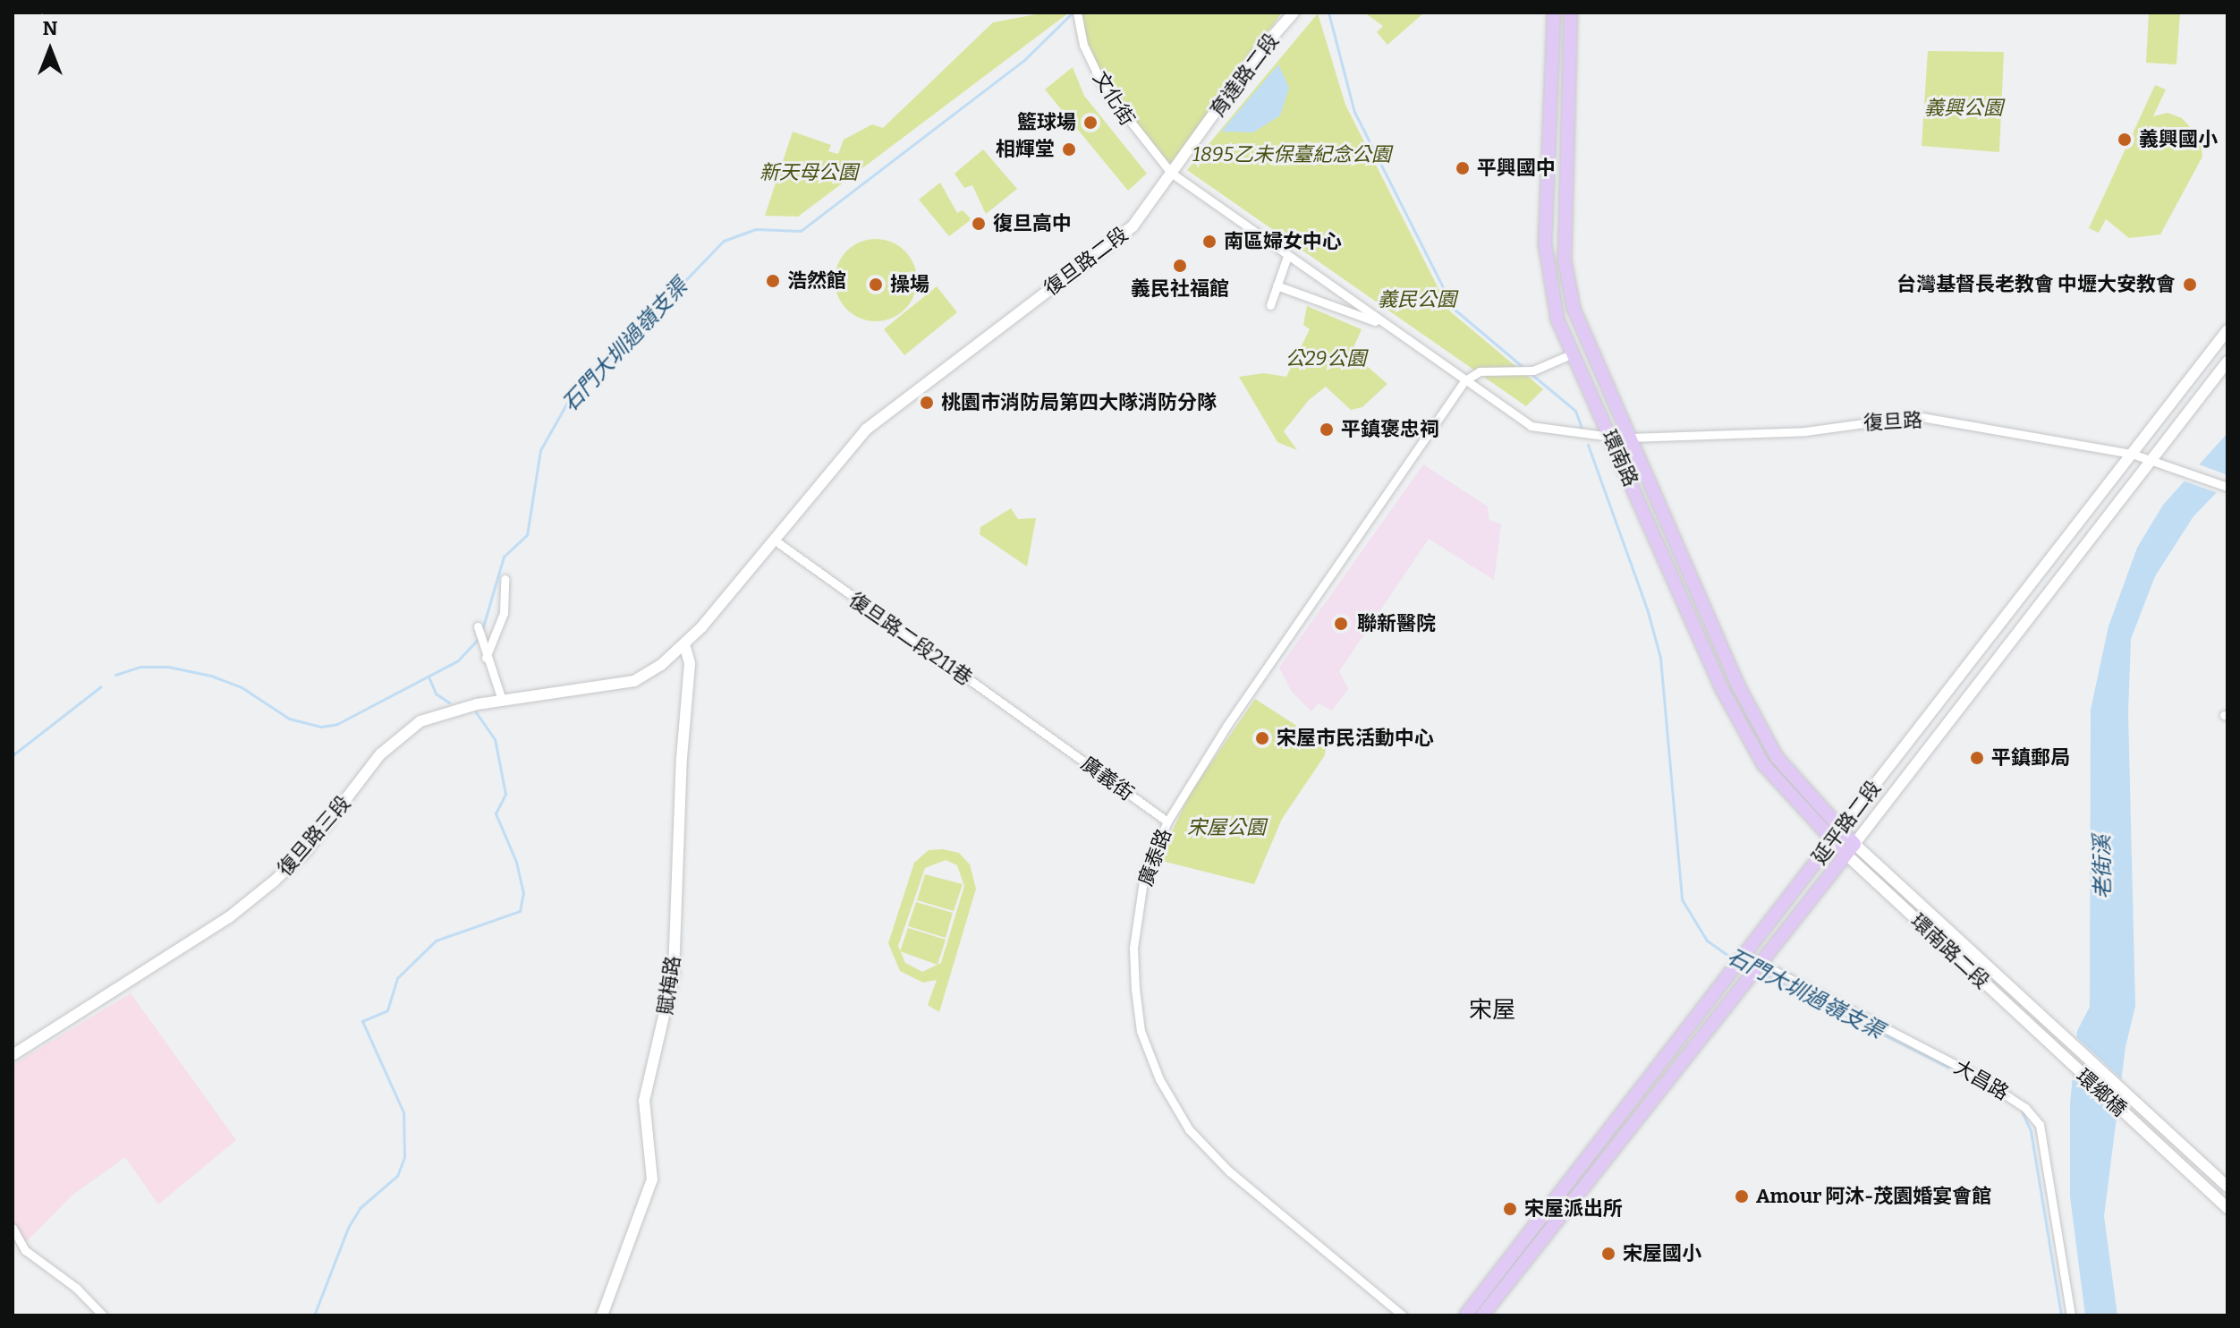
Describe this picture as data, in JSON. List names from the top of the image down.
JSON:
{
  "streets": {
    "main road": ["環南路", "延平路二段"],
    "street": [
      "育達路二段",
      "文化街",
      "復旦路二段",
      "復旦路",
      "復旦路二段211巷",
      "廣義街",
      "復旦路三段",
      "廣泰路",
      "環南路二段",
      "賦梅路",
      "大昌路",
      "環鄉橋"
    ]
  },
  "crossings": [
    ["育達路二段", "文化街"],
    ["育達路二段", "復旦路二段"],
    ["文化街", "復旦路二段"],
    ["復旦路二段", "復旦路二段211巷"],
    ["復旦路二段", "復旦路三段"],
    ["復旦路二段", "賦梅路"],
    ["復旦路", "環南路"],
    ["復旦路", "延平路二段"],
    ["環南路", "延平路二段"],
    ["環南路", "環南路二段"],
    ["復旦路二段211巷", "廣義街"],
    ["廣義街", "廣泰路"],
    ["延平路二段", "環南路二段"],
    ["延平路二段", "大昌路"],
    ["環南路二段", "環鄉橋"]
  ],
  "districts": ["宋屋"],
  "water": ["石門大圳過嶺支渠", "老街溪"],
  "parks": [
    "義興公園",
    "1895乙未保臺紀念公園",
    "新天母公園",
    "義民公園",
    "公29公園",
    "宋屋公園"
  ],
  "places": [
    "籃球場",
    "義興國小",
    "相輝堂",
    "平興國中",
    "復旦高中",
    "南區婦女中心",
    "義民社福館",
    "浩然館",
    "操場",
    "台灣基督長老教會 中壢大安教會",
    "桃園市消防局第四大隊消防分隊",
    "平鎮褒忠祠",
    "聯新醫院",
    "宋屋市民活動中心",
    "平鎮郵局",
    "Amour 阿沐-茂園婚宴會館",
    "宋屋派出所",
    "宋屋國小"
  ],
  "north": "top"
}
